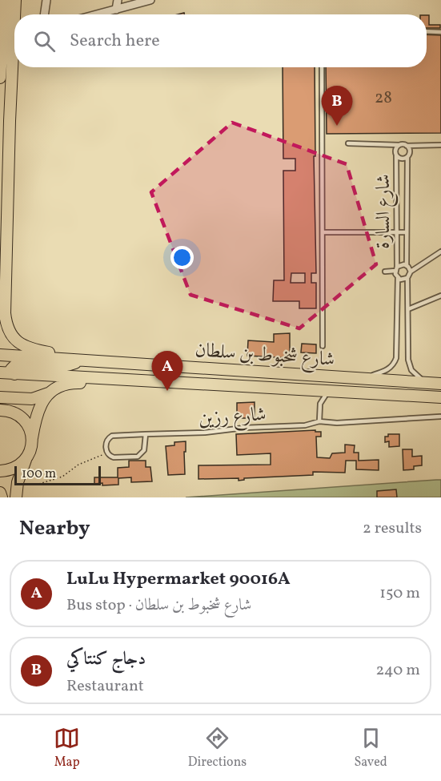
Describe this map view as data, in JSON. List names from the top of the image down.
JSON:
{
  "streets": {
    "main road": ["شارع شخبوط بن سلطان"],
    "lane": ["شارع السارة", "شارع رزين"]
  },
  "house_numbers": ["28"],
  "scale_bar": "100 m",
  "page": {
    "search": "Search here",
    "pins": ["B", "A"],
    "scale": "100 m",
    "heading": ["Nearby", "2 results"],
    "list": [
      {
        "mark": "A",
        "name": "LuLu Hypermarket 90016A",
        "note": "Bus stop · شارع شخبوط بن سلطان",
        "value": "150 m"
      },
      {
        "mark": "B",
        "name": "دجاج كنتاكي",
        "note": "Restaurant",
        "value": "240 m"
      }
    ],
    "nav": ["Map", "Directions", "Saved"]
  }
}
